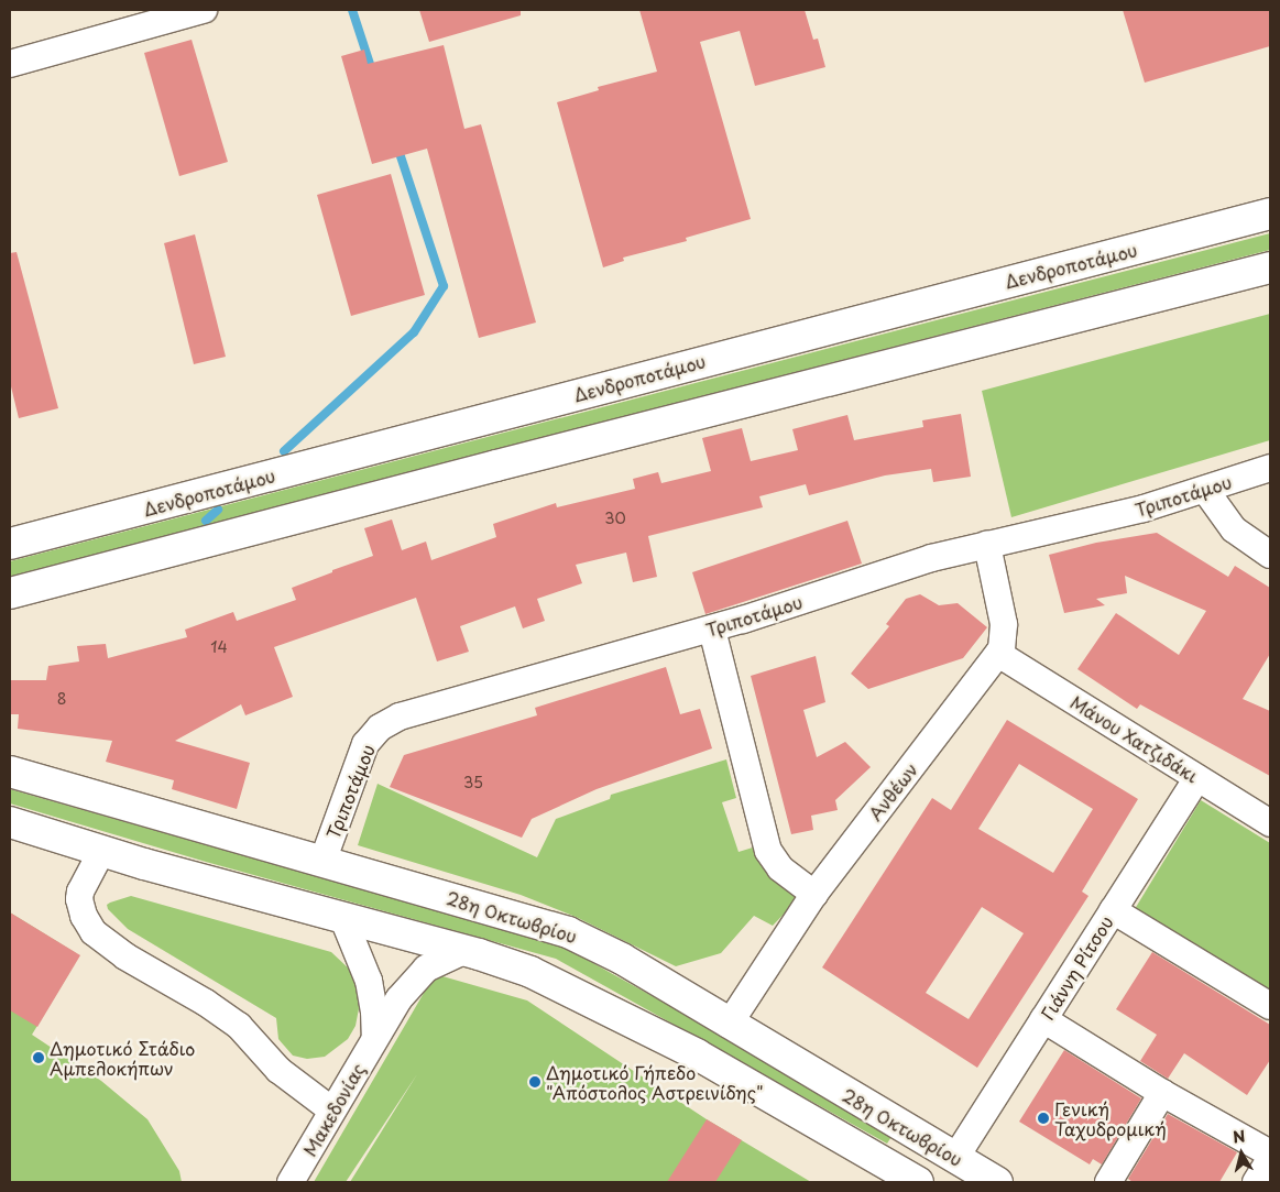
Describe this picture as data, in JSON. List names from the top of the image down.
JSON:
{
  "streets": {
    "main road": ["Δενδροποτάμου", "28η Οκτωβρίου"],
    "street": [
      "Τριποτάμου",
      "Μάνου Χατζιδάκι",
      "Ανθέων",
      "Γιάννη Ρίτσου",
      "Μακεδονίας"
    ]
  },
  "crossings": [
    ["Τριποτάμου", "Ανθέων"],
    ["Τριποτάμου", "28η Οκτωβρίου"],
    ["Μάνου Χατζιδάκι", "Ανθέων"],
    ["Μάνου Χατζιδάκι", "Γιάννη Ρίτσου"],
    ["Ανθέων", "28η Οκτωβρίου"],
    ["28η Οκτωβρίου", "Γιάννη Ρίτσου"]
  ],
  "places": ["Δημοτικό Στάδιο Αμπελοκήπων", "Δημοτικό Γήπεδο \"Απόστολος Αστρεινίδης\"", "Γενική Ταχυδρομική"],
  "house_numbers": [
    "30",
    "14",
    "8",
    "35"
  ],
  "north": "top"
}
